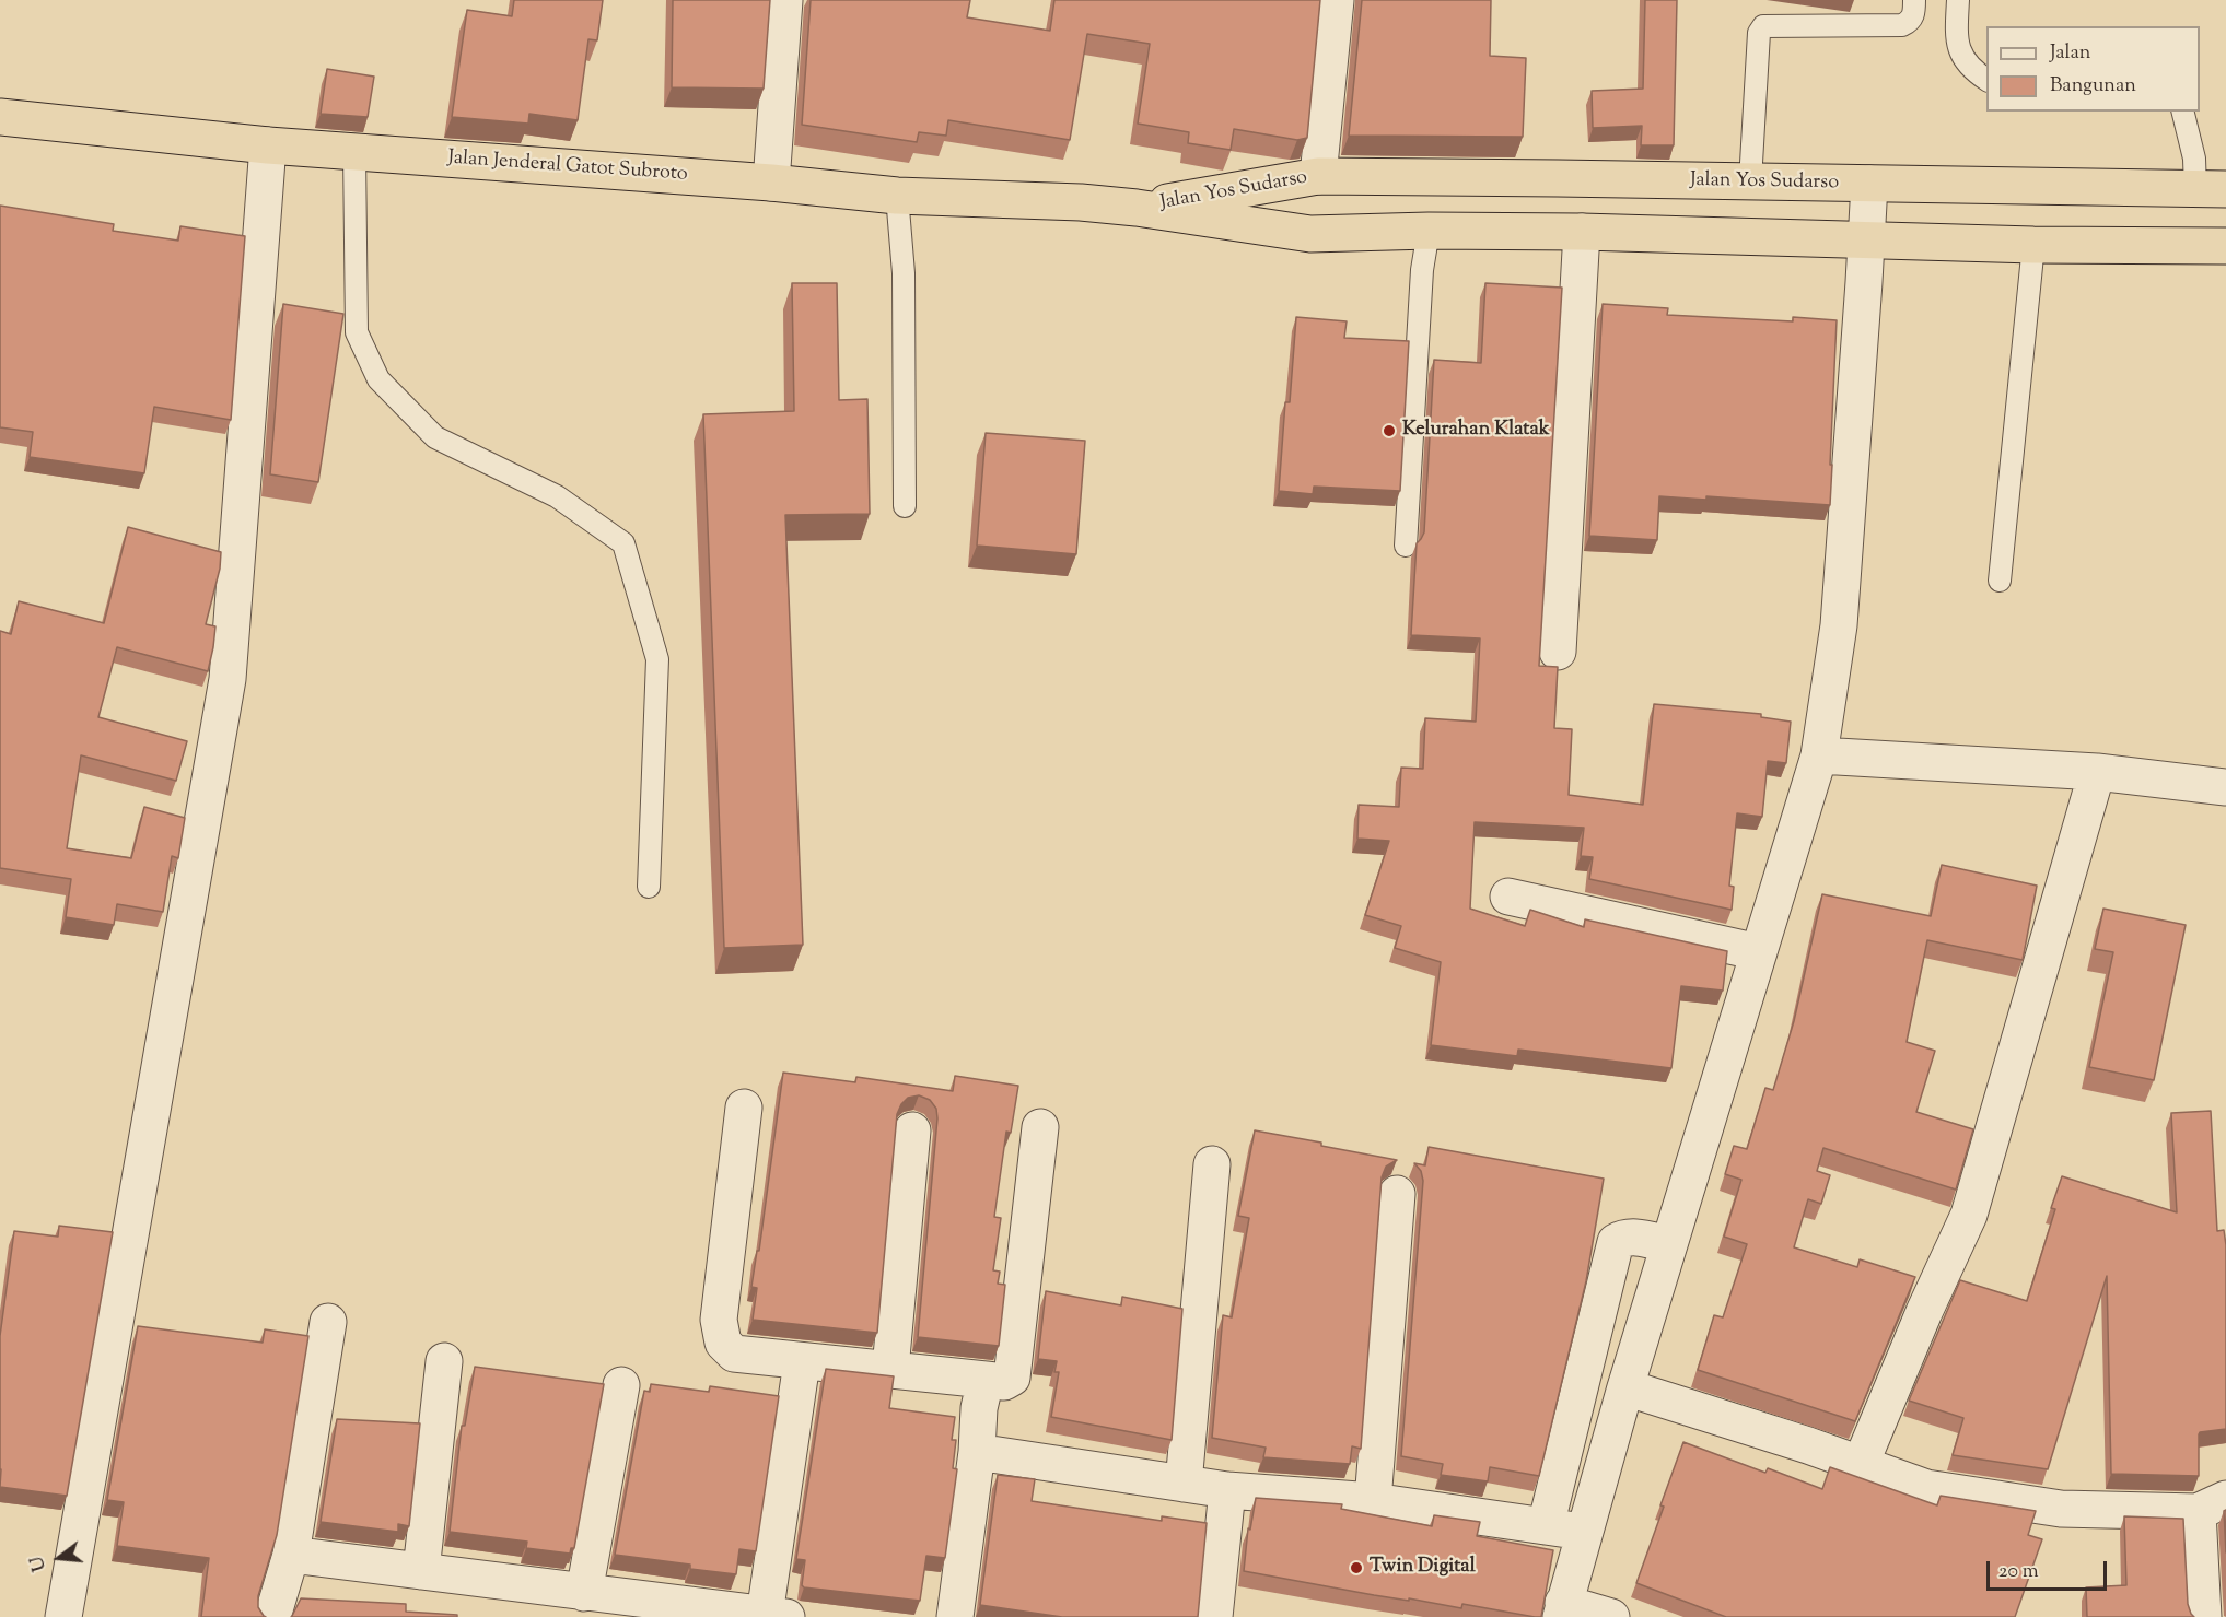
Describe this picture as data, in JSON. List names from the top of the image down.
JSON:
{
  "streets": {
    "highway": ["Jalan Jenderal Gatot Subroto", "Jalan Yos Sudarso"]
  },
  "crossings": [
    ["Jalan Jenderal Gatot Subroto", "Jalan Yos Sudarso"]
  ],
  "places": ["Kelurahan Klatak", "Twin Digital"],
  "legend": ["Jalan", "Bangunan"],
  "scale_bar": "20 m",
  "north": "left"
}
